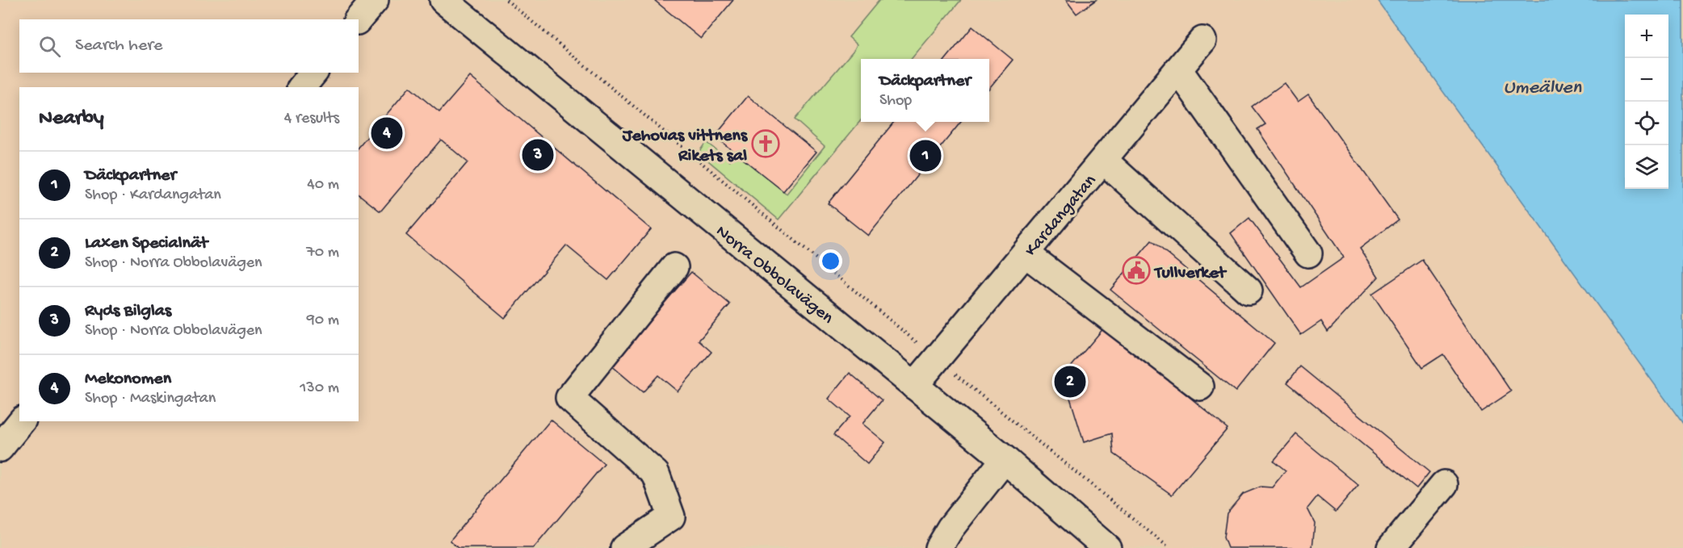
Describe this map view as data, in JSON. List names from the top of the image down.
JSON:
{
  "streets": {
    "street": ["Kardangatan", "Norra Obbolavägen"]
  },
  "crossings": [
    ["Kardangatan", "Norra Obbolavägen"]
  ],
  "water": ["Umeälven"],
  "places": {
    "church": ["Jehovas vittnens Rikets sal"],
    "public building": ["Tullverket"]
  },
  "page": {
    "map_buttons": ["+", "−"],
    "search": "Search here",
    "popup": ["Däckpartner", "Shop"],
    "heading": ["Nearby", "4 results"],
    "pins": [
      "4",
      "3",
      "1",
      "2"
    ],
    "list": [
      {
        "mark": "1",
        "name": "Däckpartner",
        "note": "Shop · Kardangatan",
        "value": "40 m"
      },
      {
        "mark": "2",
        "name": "Laxen Specialnät",
        "note": "Shop · Norra Obbolavägen",
        "value": "70 m"
      },
      {
        "mark": "3",
        "name": "Ryds Bilglas",
        "note": "Shop · Norra Obbolavägen",
        "value": "90 m"
      },
      {
        "mark": "4",
        "name": "Mekonomen",
        "note": "Shop · Maskingatan",
        "value": "130 m"
      }
    ]
  }
}
